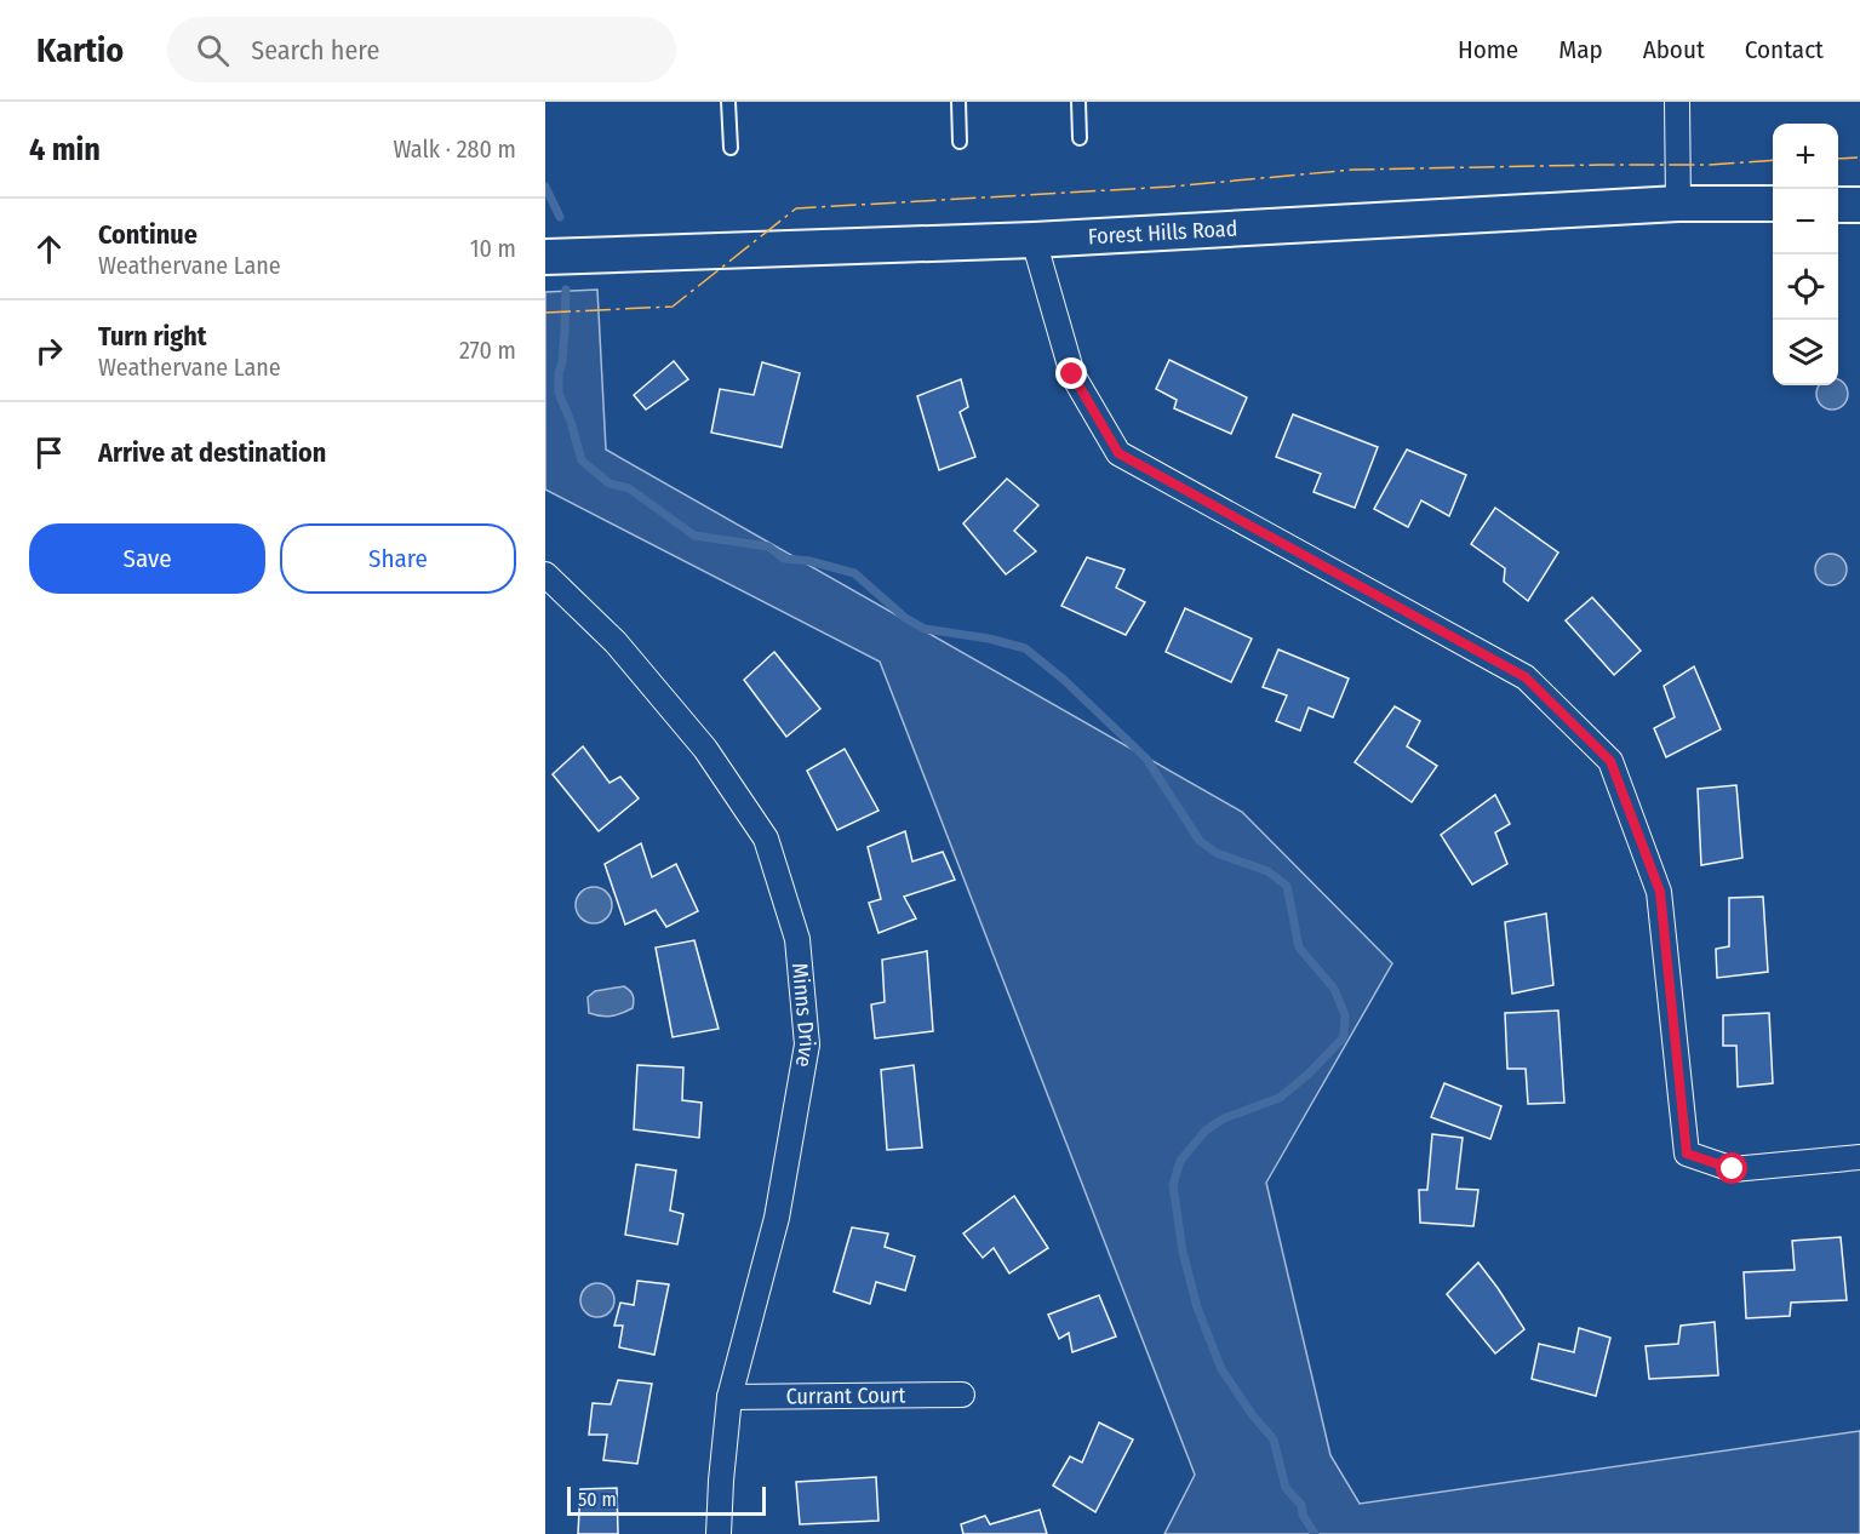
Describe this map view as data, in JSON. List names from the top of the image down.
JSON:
{
  "streets": {
    "street": ["Forest Hills Road", "Minns Drive", "Currant Court"]
  },
  "crossings": [
    ["Minns Drive", "Currant Court"]
  ],
  "scale_bar": "50 m",
  "page": {
    "header": "Kartio",
    "search": "Search here",
    "nav": [
      "Home",
      "Map",
      "About",
      "Contact"
    ],
    "heading": ["4 min", "Walk · 280 m"],
    "map_buttons": ["+", "−"],
    "list": [
      ["Continue", "Weathervane Lane", "10 m"],
      ["Turn right", "Weathervane Lane", "270 m"],
      "Arrive at destination"
    ],
    "buttons": ["Save", "Share"],
    "scale": "50 m"
  }
}
